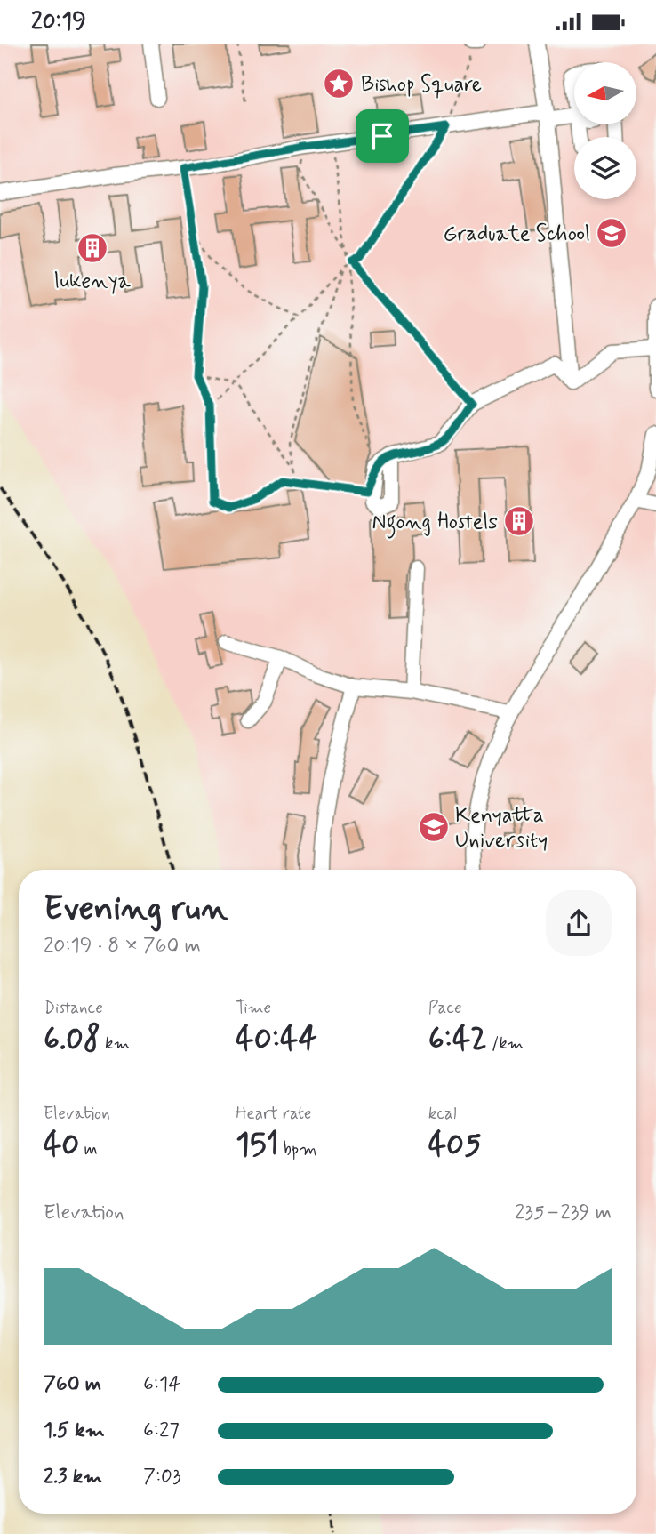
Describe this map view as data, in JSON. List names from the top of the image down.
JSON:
{
  "places": {
    "place": ["Bishop Square"],
    "school or university": ["Graduate School", "Kenyatta University"],
    "building": ["lukenya", "Ngong Hostels"]
  },
  "north": "left",
  "page": {
    "status": "20:19",
    "heading": ["Evening run", "20:19 · 8 × 760 m"],
    "stats": [
      ["Distance", "6.08 km"],
      ["Time", "40:44"],
      ["Pace", "6:42 /km"],
      ["Elevation", "40 m"],
      ["Heart rate", "151 bpm"],
      ["kcal", "405"]
    ],
    "chart": ["Elevation", "235–239 m"],
    "list": [
      {
        "name": "760 m",
        "note": "6:14"
      },
      {
        "name": "1.5 km",
        "note": "6:27"
      },
      {
        "name": "2.3 km",
        "note": "7:03"
      }
    ]
  }
}
